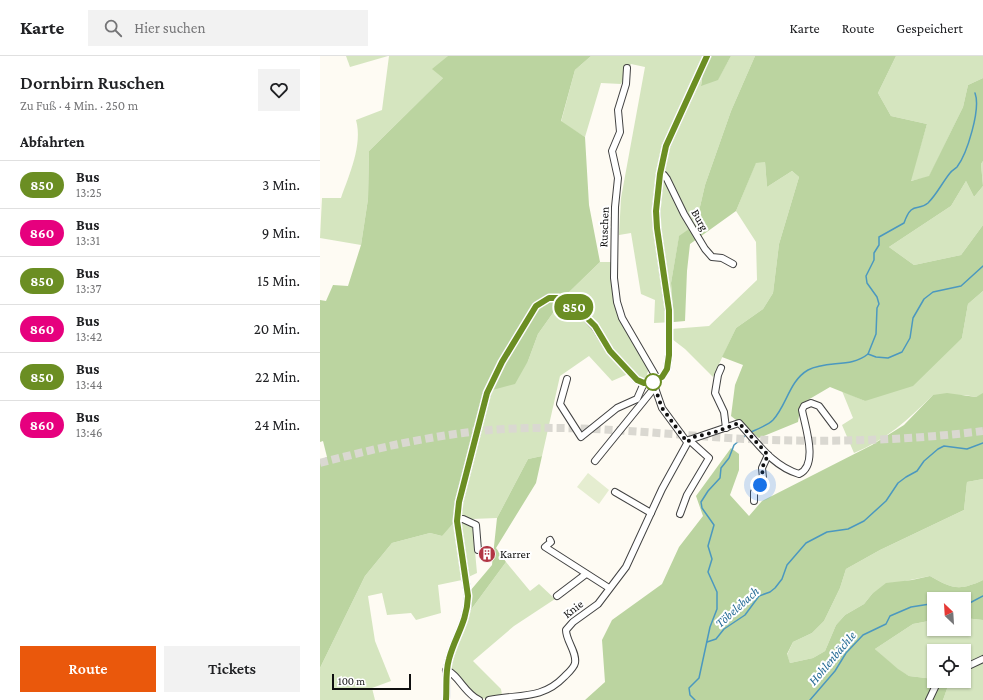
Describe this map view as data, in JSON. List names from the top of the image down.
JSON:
{
  "streets": {
    "street": ["Burg", "Ruschen", "Knie"]
  },
  "water": ["Töbelebach", "Hohlenbächle"],
  "places": {
    "building": ["Karrer"]
  },
  "lines": ["bus line 850"],
  "scale_bar": "100 m",
  "north": "top left",
  "page": {
    "header": "Karte",
    "search": "Hier suchen",
    "nav": ["Karte", "Route", "Gespeichert"],
    "heading": [
      ["Dornbirn Ruschen", "Zu Fuß · 4 Min. · 250 m"],
      "Abfahrten"
    ],
    "on_map": "850",
    "list": [
      {
        "mark": "850",
        "name": "Bus",
        "note": "13:25",
        "value": "3 Min."
      },
      {
        "mark": "860",
        "name": "Bus",
        "note": "13:31",
        "value": "9 Min."
      },
      {
        "mark": "850",
        "name": "Bus",
        "note": "13:37",
        "value": "15 Min."
      },
      {
        "mark": "860",
        "name": "Bus",
        "note": "13:42",
        "value": "20 Min."
      },
      {
        "mark": "850",
        "name": "Bus",
        "note": "13:44",
        "value": "22 Min."
      },
      {
        "mark": "860",
        "name": "Bus",
        "note": "13:46",
        "value": "24 Min."
      }
    ],
    "buttons": ["Route", "Tickets"],
    "scale": "100 m"
  }
}
